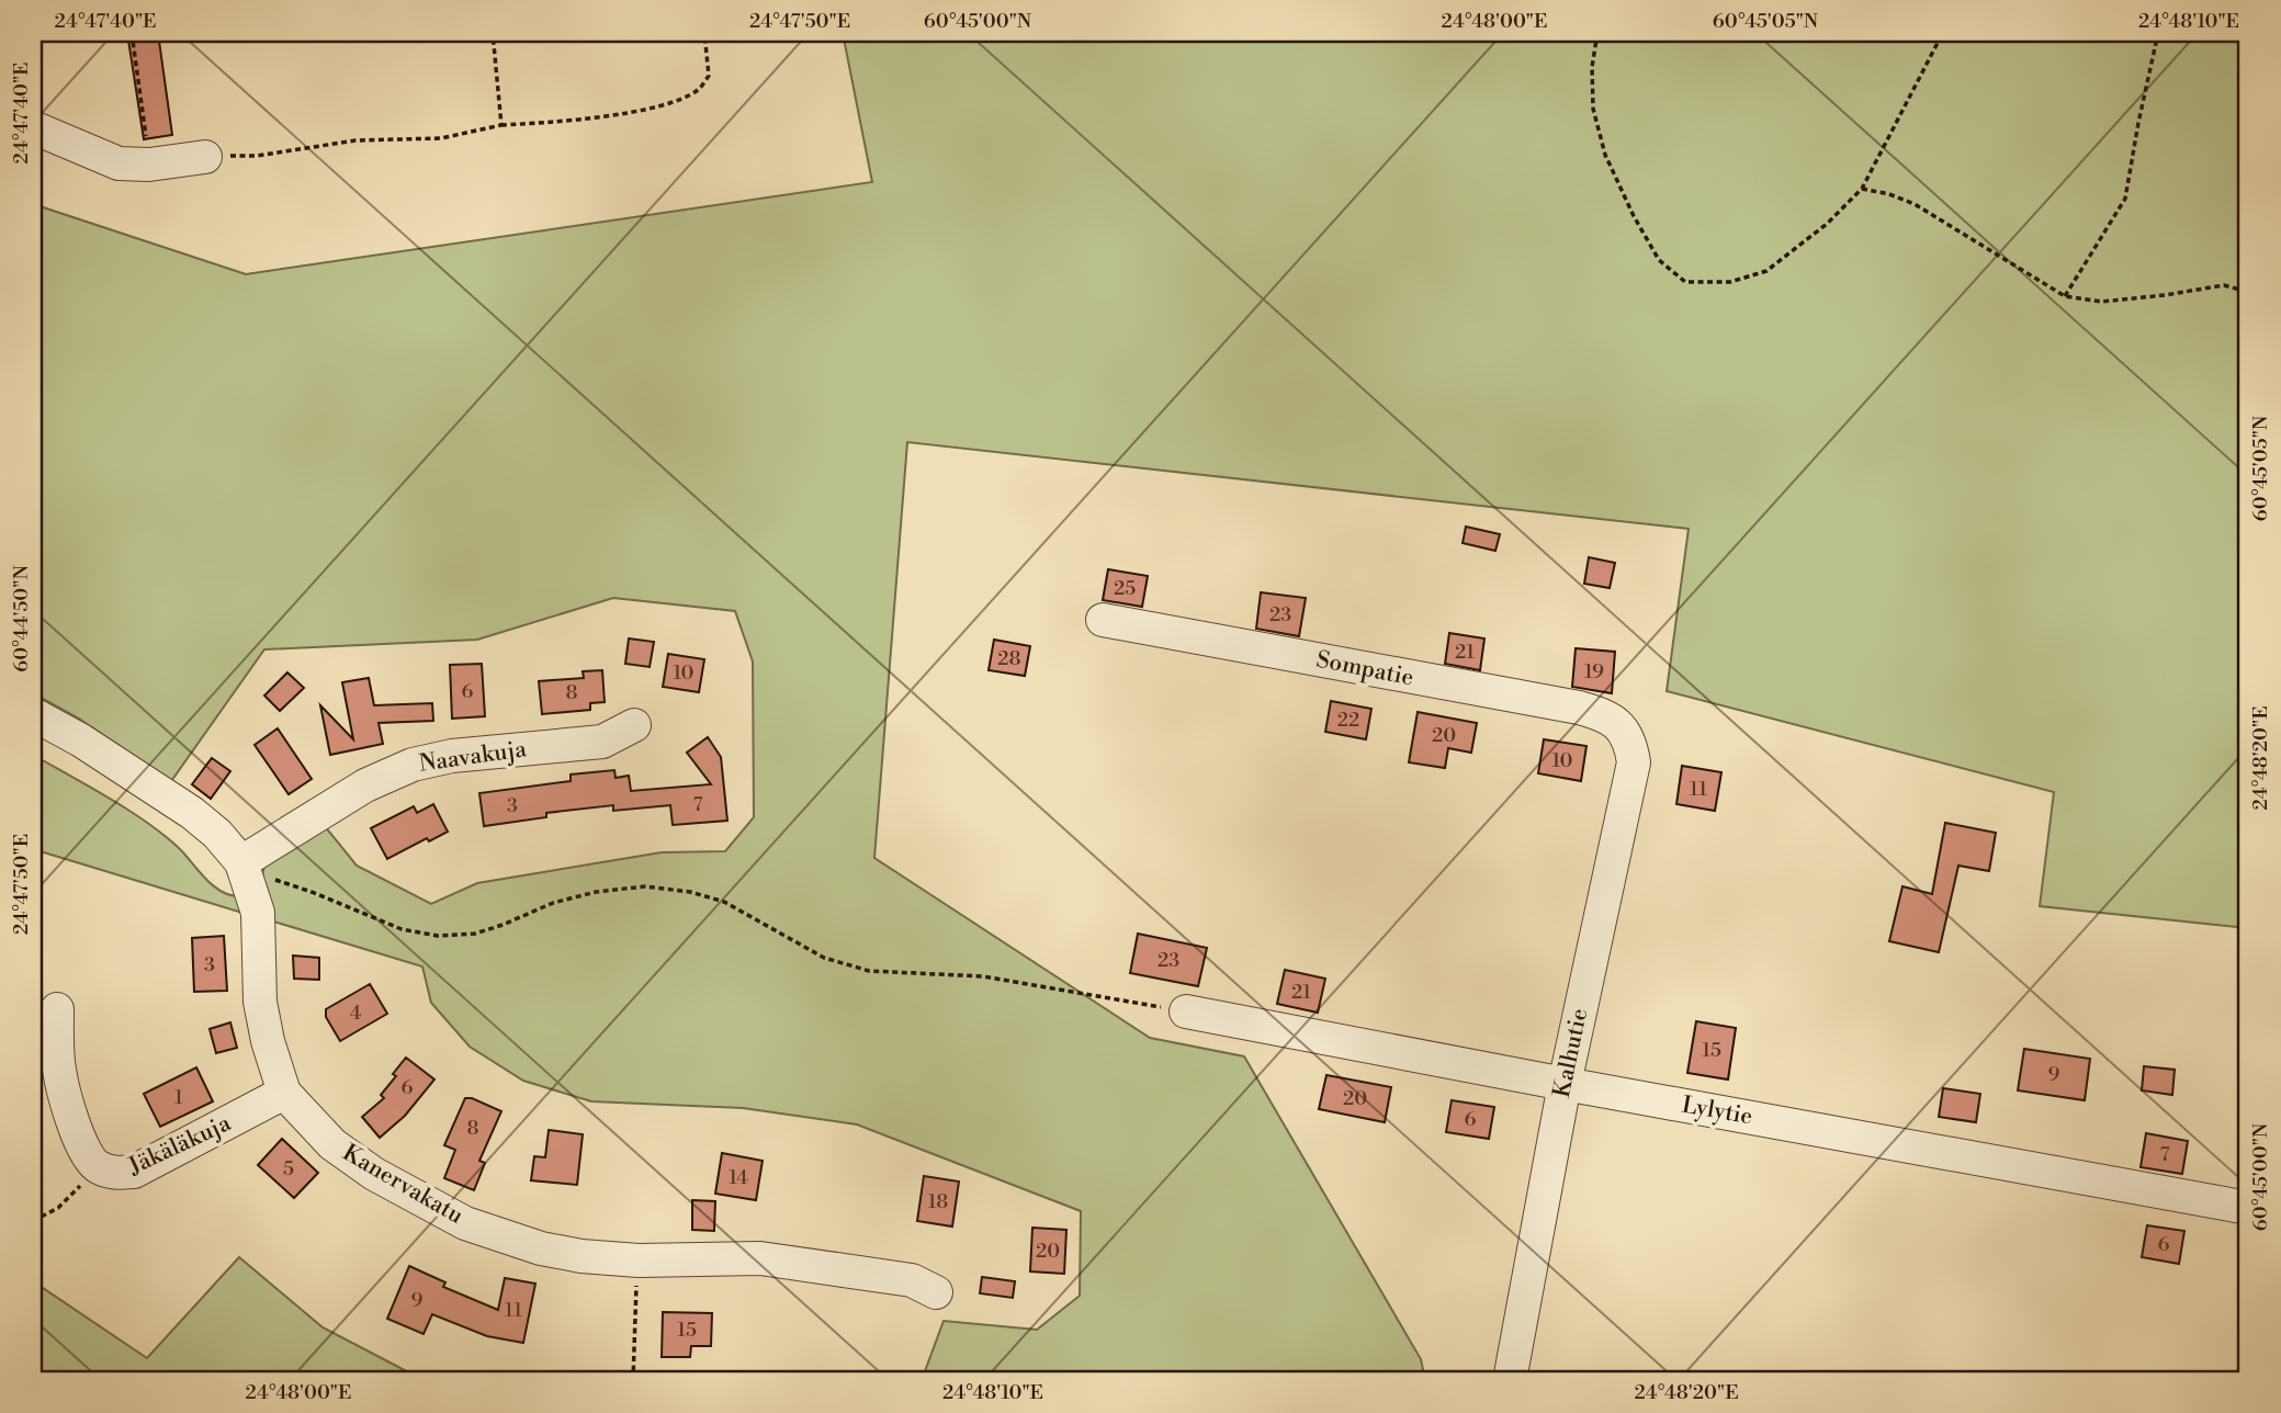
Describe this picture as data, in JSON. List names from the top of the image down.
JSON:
{
  "streets": {
    "street": [
      "Sompatie",
      "Naavakuja",
      "Kalhutie",
      "Lylytie",
      "Jäkäläkuja",
      "Kanervakatu"
    ]
  },
  "crossings": [
    ["Sompatie", "Kalhutie"],
    ["Naavakuja", "Kanervakatu"],
    ["Kalhutie", "Lylytie"],
    ["Jäkäläkuja", "Kanervakatu"]
  ],
  "house_numbers": [
    "25",
    "23",
    "21",
    "28",
    "19",
    "10",
    "6",
    "8",
    "22",
    "20",
    "10",
    "11",
    "7",
    "3",
    "23",
    "3",
    "21",
    "4",
    "15",
    "9",
    "6",
    "1",
    "20",
    "6",
    "8",
    "7",
    "5",
    "14",
    "18",
    "6",
    "20",
    "9",
    "11",
    "15"
  ],
  "coordinates": [
    "24°47'40\"E",
    "24°47'50\"E",
    "60°45'00\"N",
    "24°48'00\"E",
    "60°45'05\"N",
    "24°48'10\"E",
    "60°44'50\"N",
    "24°48'20\"E"
  ]
}
